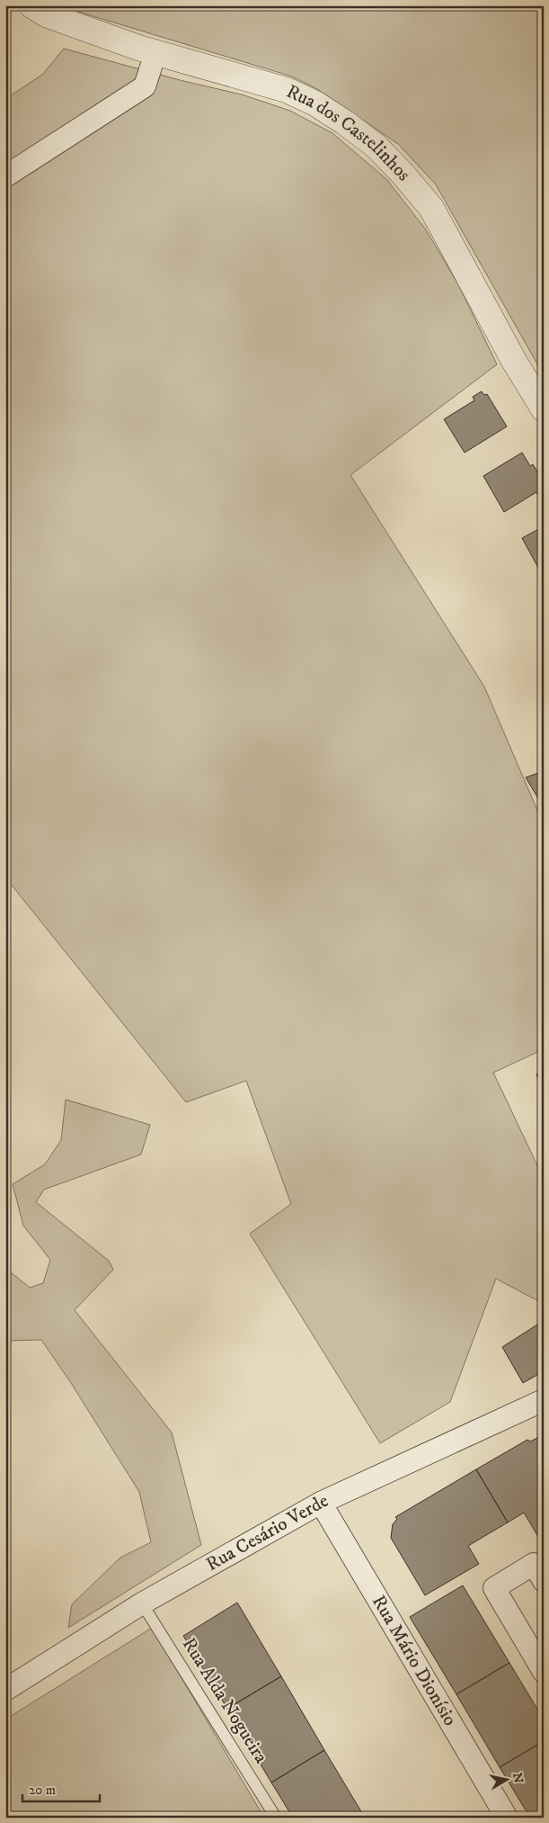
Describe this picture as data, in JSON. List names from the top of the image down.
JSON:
{
  "streets": {
    "street": ["Rua dos Castelinhos", "Rua Cesário Verde", "Rua Mário Dionísio"],
    "lane": ["Rua Alda Nogueira"]
  },
  "crossings": [
    ["Rua Cesário Verde", "Rua Mário Dionísio"],
    ["Rua Cesário Verde", "Rua Alda Nogueira"]
  ],
  "scale_bar": "20 m",
  "north": "right"
}
